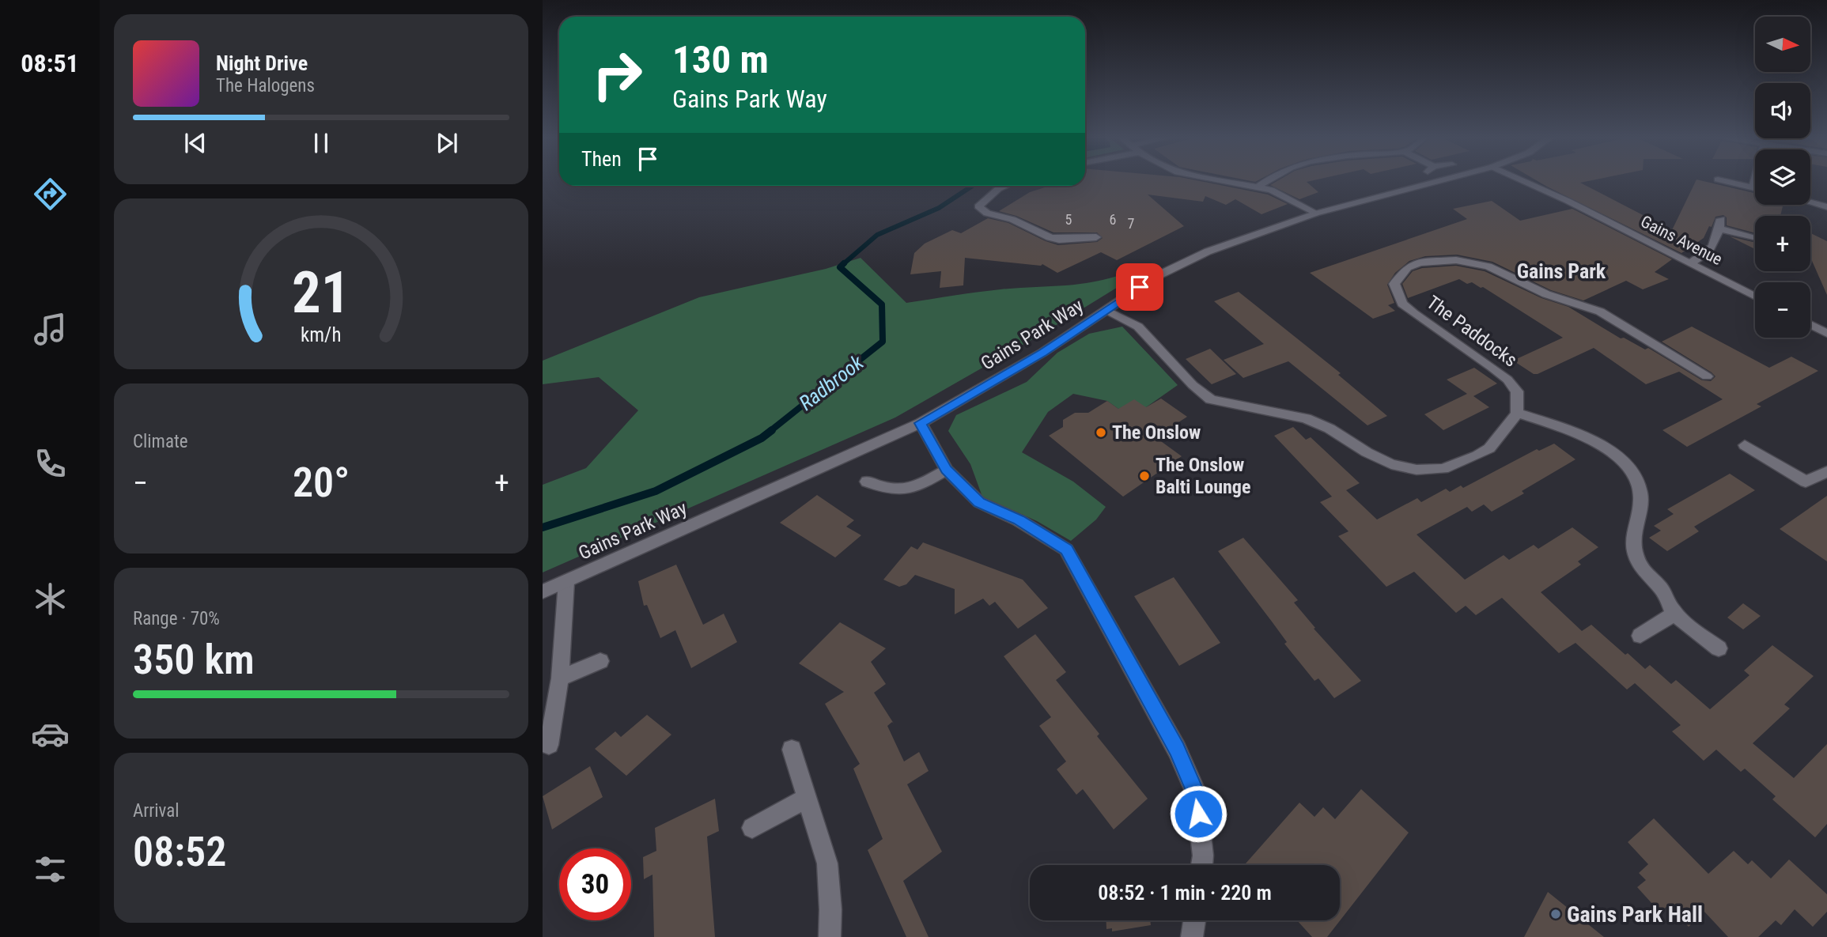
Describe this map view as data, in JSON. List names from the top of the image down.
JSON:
{
  "streets": {
    "street": ["Gains Avenue", "The Paddocks", "Gains Park Way"]
  },
  "districts": ["Gains Park"],
  "water": ["Radbrook"],
  "places": ["The Onslow", "The Onslow Balti Lounge", "Gains Park Hall"],
  "house_numbers": ["5", "6", "7"],
  "north": "right",
  "page": {
    "tabs": "08:51",
    "map_buttons": ["+", "−"],
    "turn": ["130 m", "Gains Park Way"],
    "song": ["Night Drive", "The Halogens"],
    "then": "Then",
    "tile": [
      "Climate",
      ["Range · 70%", "350 km"],
      ["Arrival", "08:52"]
    ],
    "heat": ["−", "20°", "+"],
    "limit": "30",
    "trip": "08:52 · 1 min · 220 m",
    "gauge": ["21", "km/h"]
  }
}
